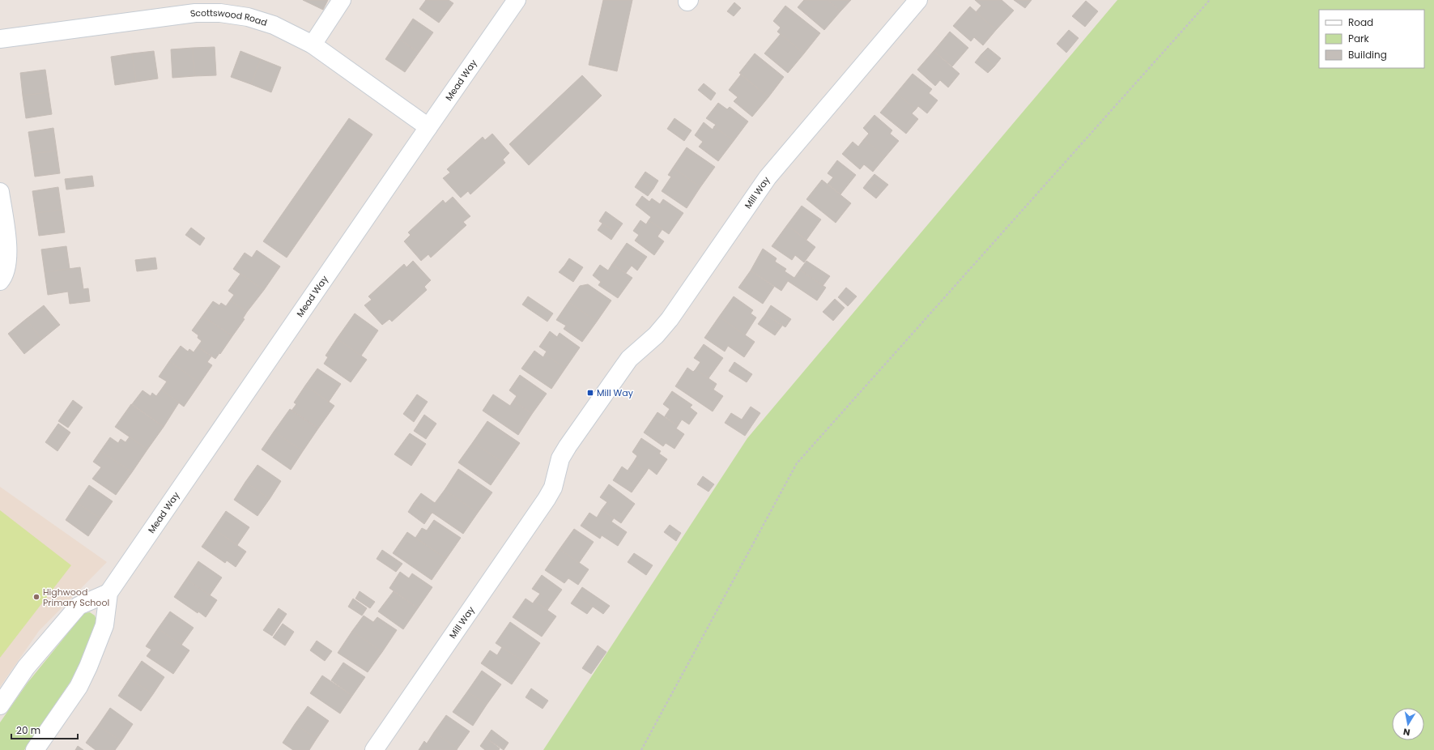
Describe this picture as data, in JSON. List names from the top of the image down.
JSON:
{
  "streets": {
    "street": ["Scottswood Road", "Mead Way", "Mill Way"]
  },
  "crossings": [
    ["Scottswood Road", "Mead Way"]
  ],
  "places": {
    "transit": ["Mill Way"],
    "other": ["Highwood Primary School"]
  },
  "legend": ["Road", "Park", "Building"],
  "scale_bar": "20 m",
  "north": "bottom"
}
